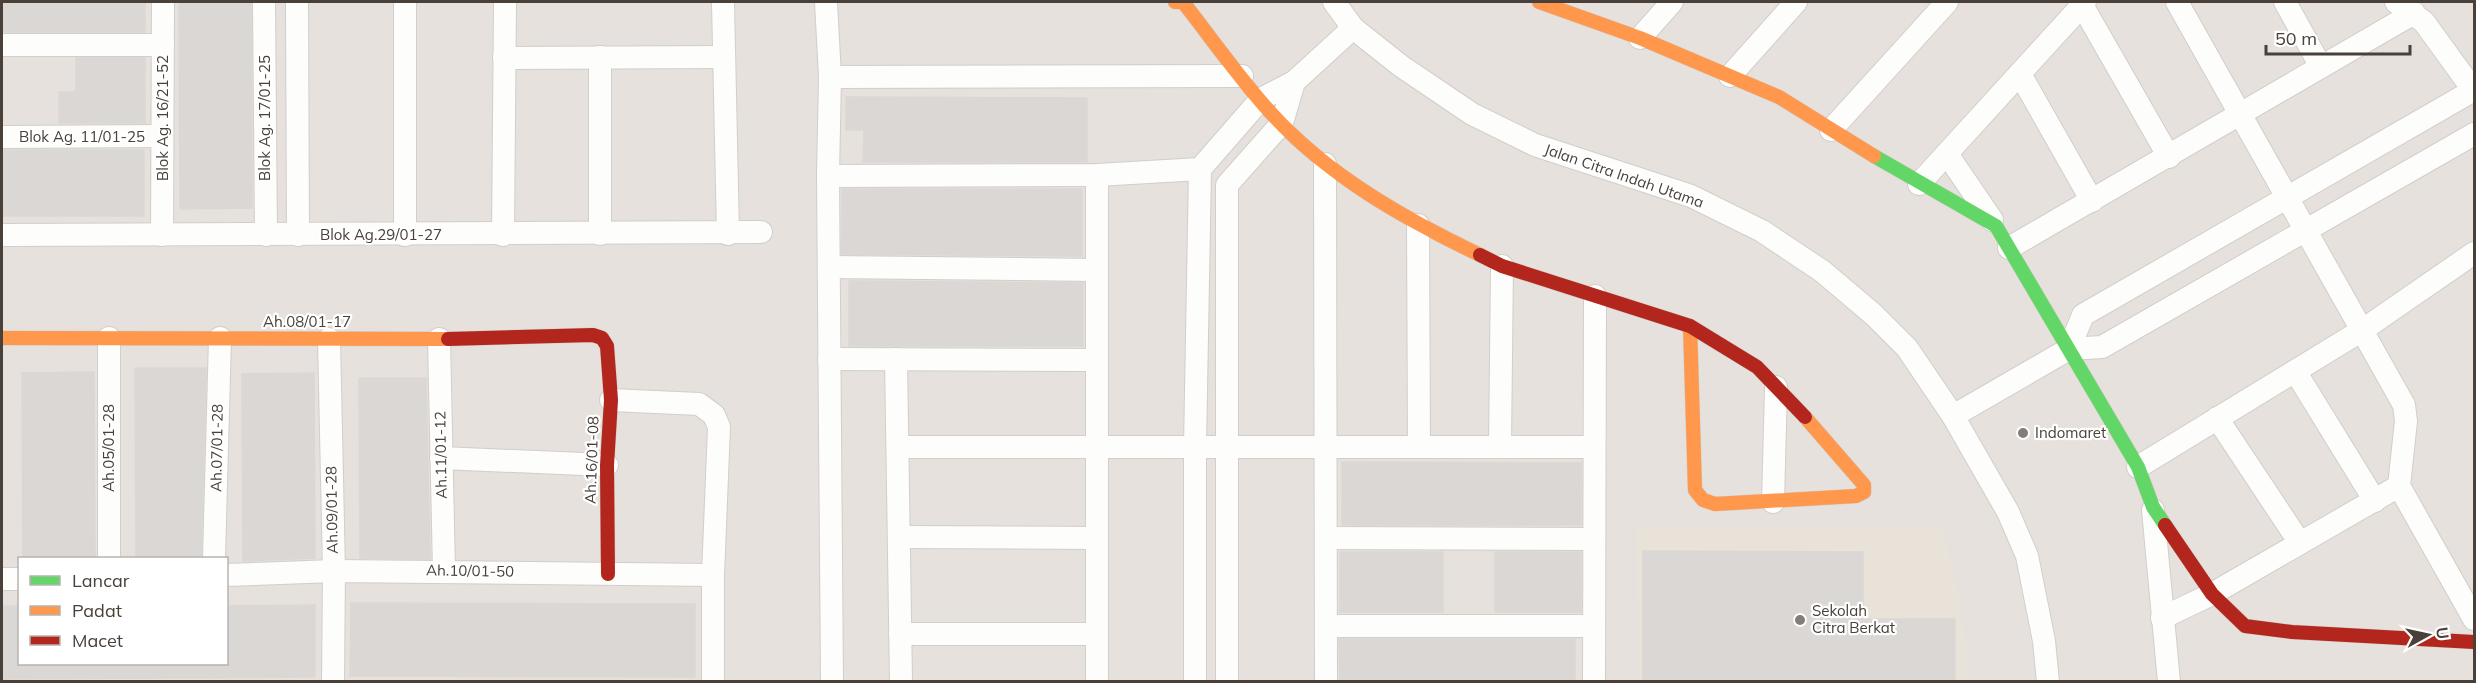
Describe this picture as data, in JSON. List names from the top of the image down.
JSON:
{
  "streets": {
    "street": [
      "Blok Ag. 16/21-52",
      "Blok Ag. 17/01-25",
      "Blok Ag. 11/01-25",
      "Jalan Citra Indah Utama",
      "Blok Ag.29/01-27",
      "Ah.08/01-17",
      "Ah.05/01-28",
      "Ah.07/01-28",
      "Ah.11/01-12",
      "Ah.16/01-08",
      "Ah.09/01-28",
      "Ah.10/01-50"
    ]
  },
  "crossings": [
    ["Blok Ag. 16/21-52", "Blok Ag. 11/01-25"],
    ["Blok Ag. 16/21-52", "Blok Ag.29/01-27"],
    ["Blok Ag. 17/01-25", "Blok Ag.29/01-27"],
    ["Ah.08/01-17", "Ah.05/01-28"],
    ["Ah.08/01-17", "Ah.07/01-28"],
    ["Ah.08/01-17", "Ah.11/01-12"],
    ["Ah.08/01-17", "Ah.16/01-08"],
    ["Ah.08/01-17", "Ah.09/01-28"],
    ["Ah.11/01-12", "Ah.10/01-50"],
    ["Ah.16/01-08", "Ah.10/01-50"],
    ["Ah.09/01-28", "Ah.10/01-50"]
  ],
  "places": ["Indomaret", "Sekolah Citra Berkat"],
  "legend": ["Lancar", "Padat", "Macet"],
  "scale_bar": "50 m",
  "north": "right"
}
